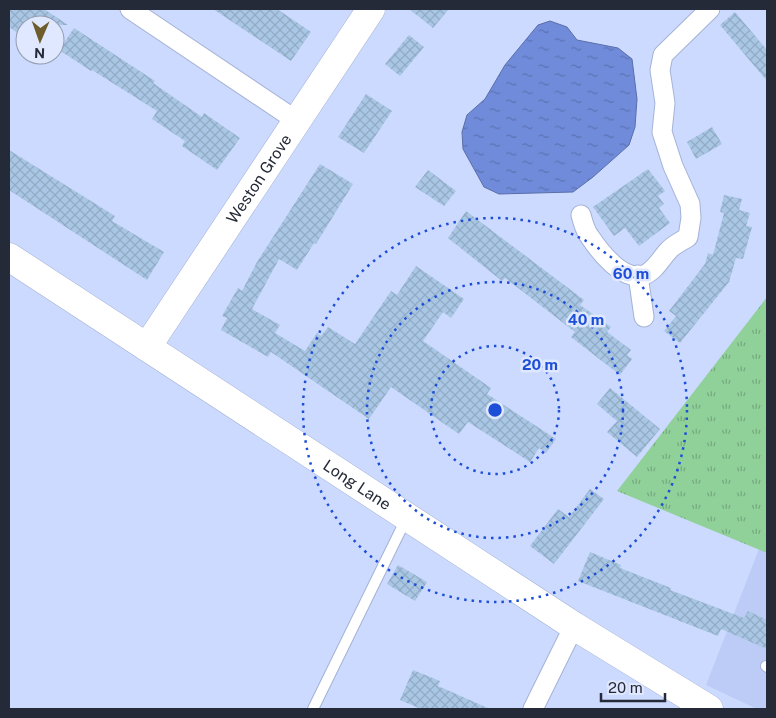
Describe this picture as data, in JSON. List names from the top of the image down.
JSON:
{
  "streets": {
    "main road": ["Weston Grove", "Long Lane"]
  },
  "crossings": [
    ["Weston Grove", "Long Lane"]
  ],
  "scale_bar": "20 m",
  "north": "bottom",
  "rings": ["60 m", "40 m", "20 m"]
}
